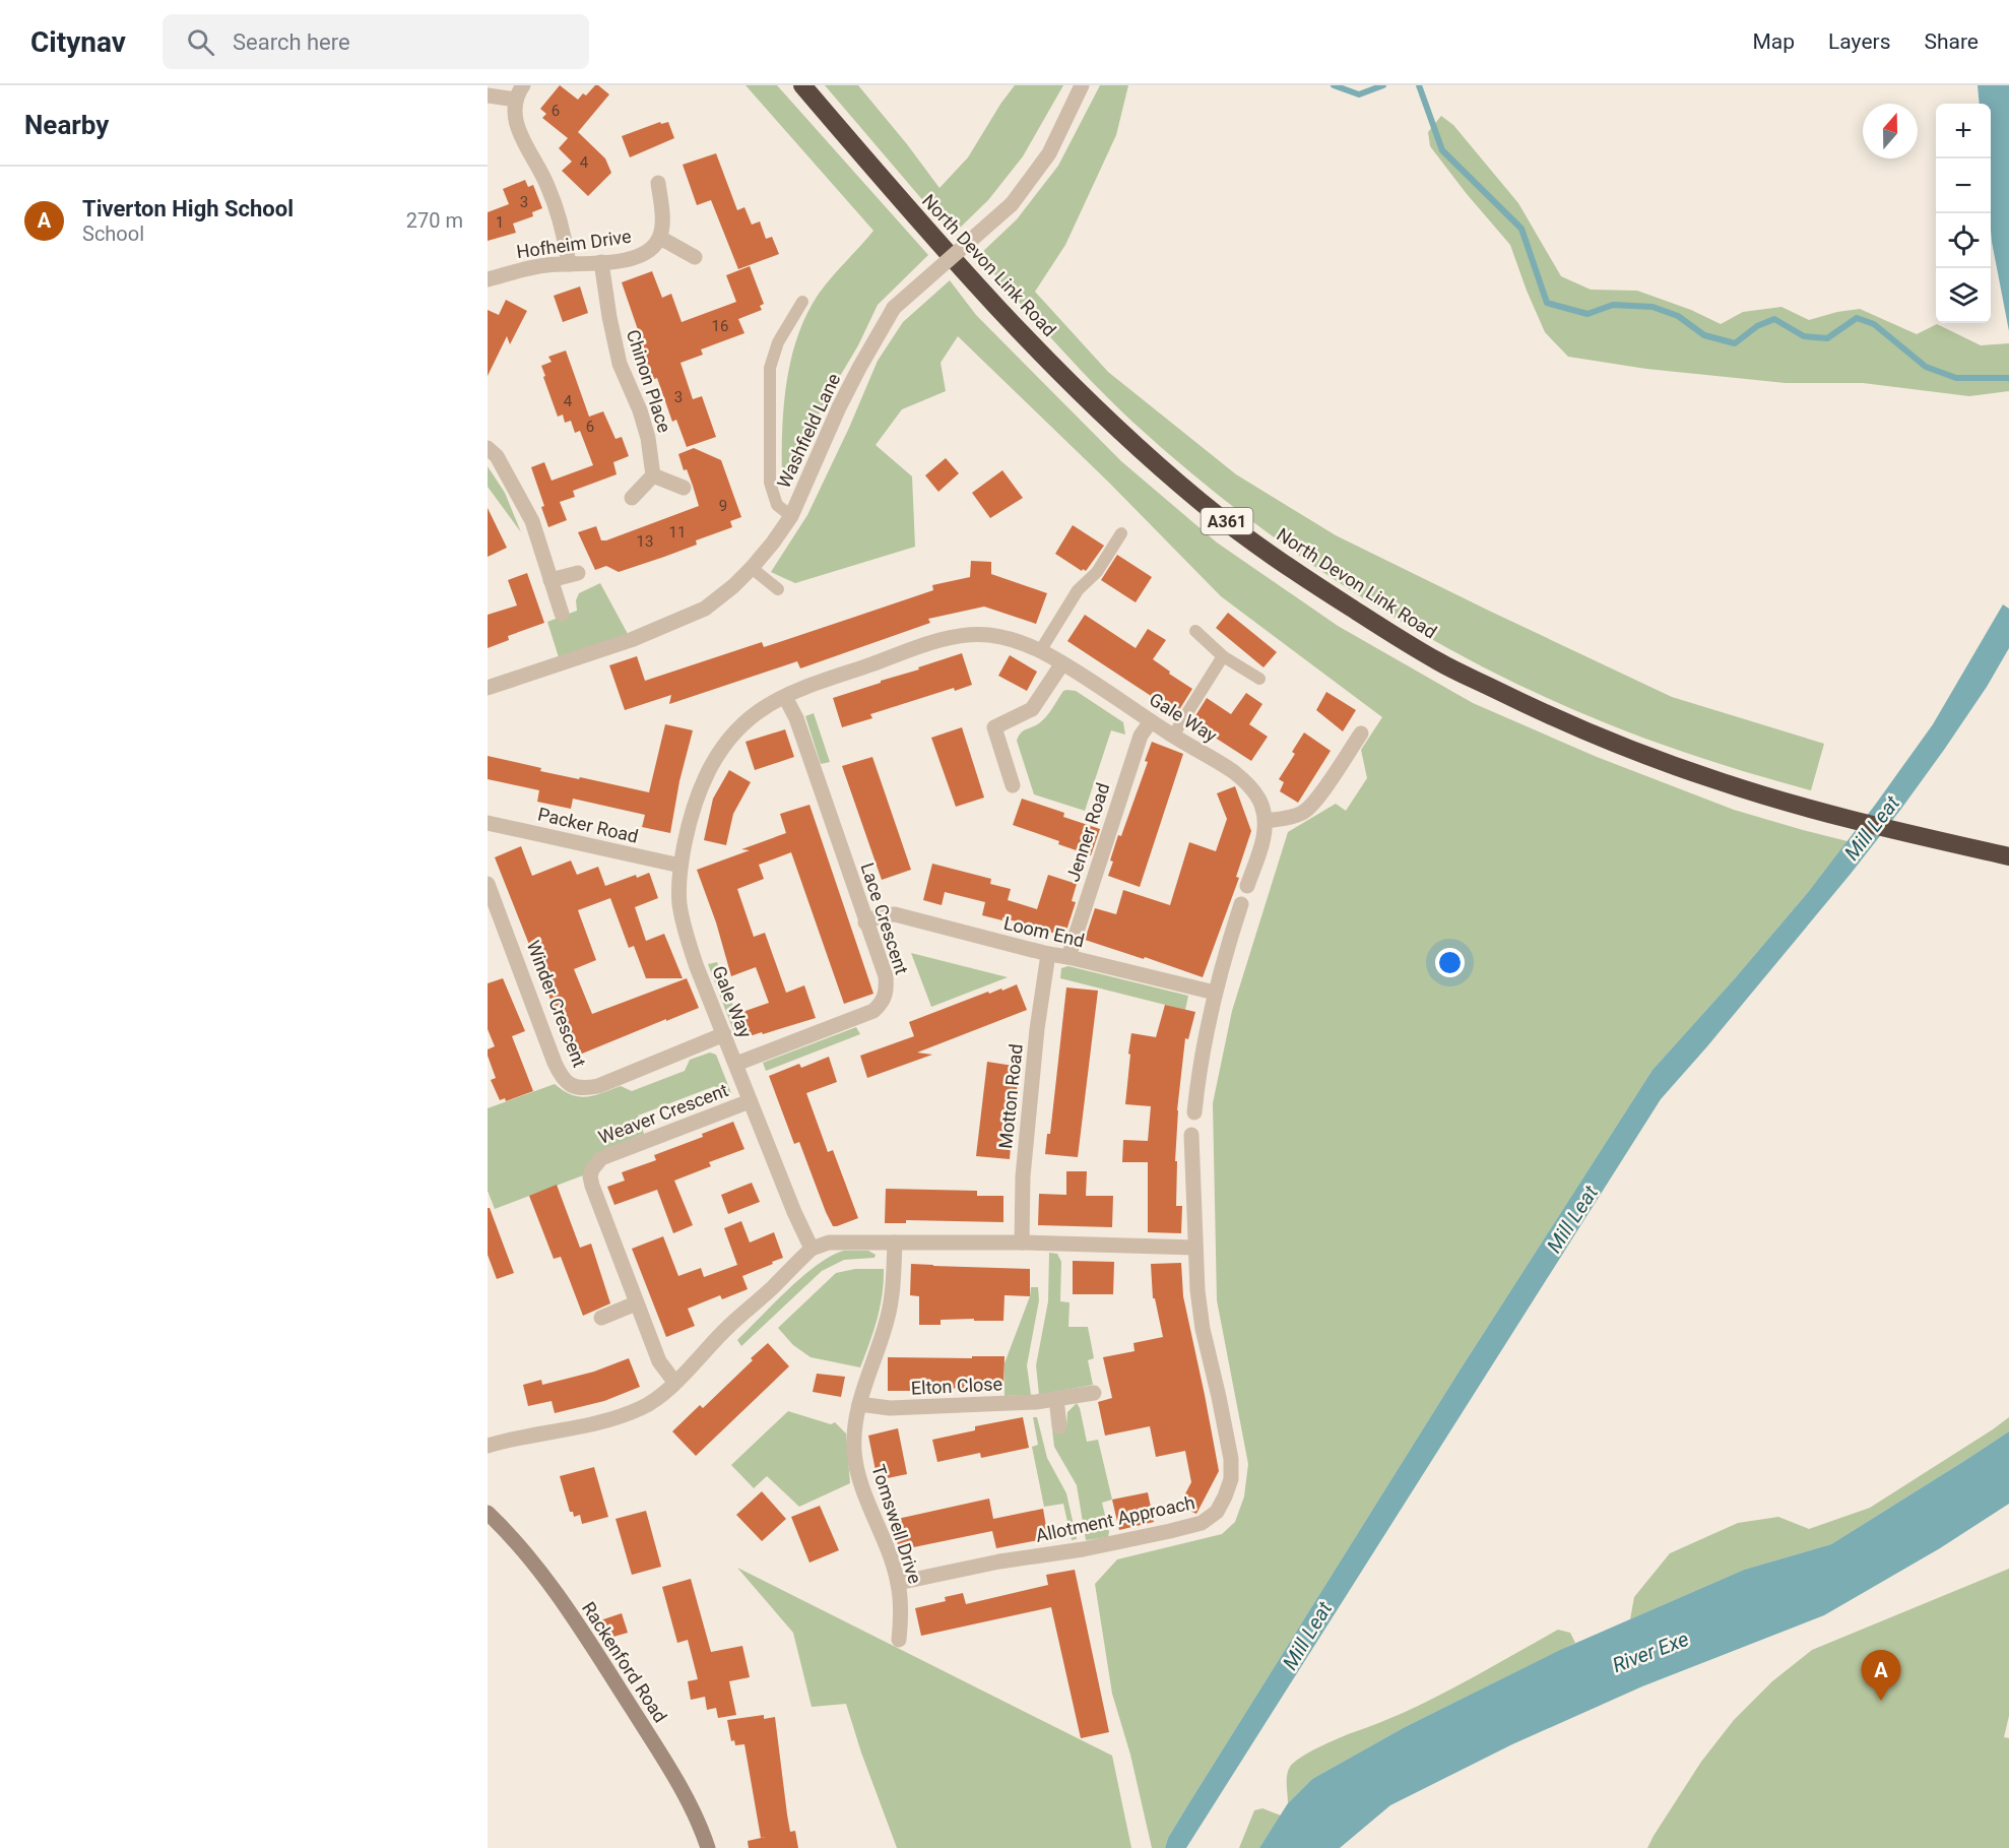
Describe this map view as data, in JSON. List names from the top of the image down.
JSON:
{
  "streets": {
    "highway": ["North Devon Link Road", "A361"],
    "street": [
      "Hofheim Drive",
      "Chinon Place",
      "Washfield Lane",
      "Gale Way",
      "Packer Road",
      "Jenner Road",
      "Lace Crescent",
      "Loom End",
      "Winder Crescent",
      "Motton Road",
      "Weaver Crescent",
      "Elton Close",
      "Allotment Approach",
      "Tomswell Drive",
      "Rackenford Road"
    ]
  },
  "crossings": [
    ["Hofheim Drive", "Chinon Place"],
    ["Gale Way", "Packer Road"],
    ["Gale Way", "Jenner Road"],
    ["Gale Way", "Lace Crescent"],
    ["Gale Way", "Winder Crescent"],
    ["Gale Way", "Weaver Crescent"],
    ["Jenner Road", "Loom End"],
    ["Lace Crescent", "Loom End"],
    ["Loom End", "Motton Road"],
    ["Elton Close", "Tomswell Drive"],
    ["Allotment Approach", "Tomswell Drive"]
  ],
  "water": ["Mill Leat", "River Exe"],
  "house_numbers": [
    "6",
    "4",
    "3",
    "1",
    "16",
    "3",
    "4",
    "6",
    "9",
    "11",
    "13"
  ],
  "north": "top",
  "page": {
    "header": "Citynav",
    "search": "Search here",
    "nav": ["Map", "Layers", "Share"],
    "heading": "Nearby",
    "map_buttons": ["+", "−"],
    "list": [
      {
        "mark": "A",
        "name": "Tiverton High School",
        "note": "School",
        "value": "270 m"
      }
    ],
    "pins": "A"
  }
}
